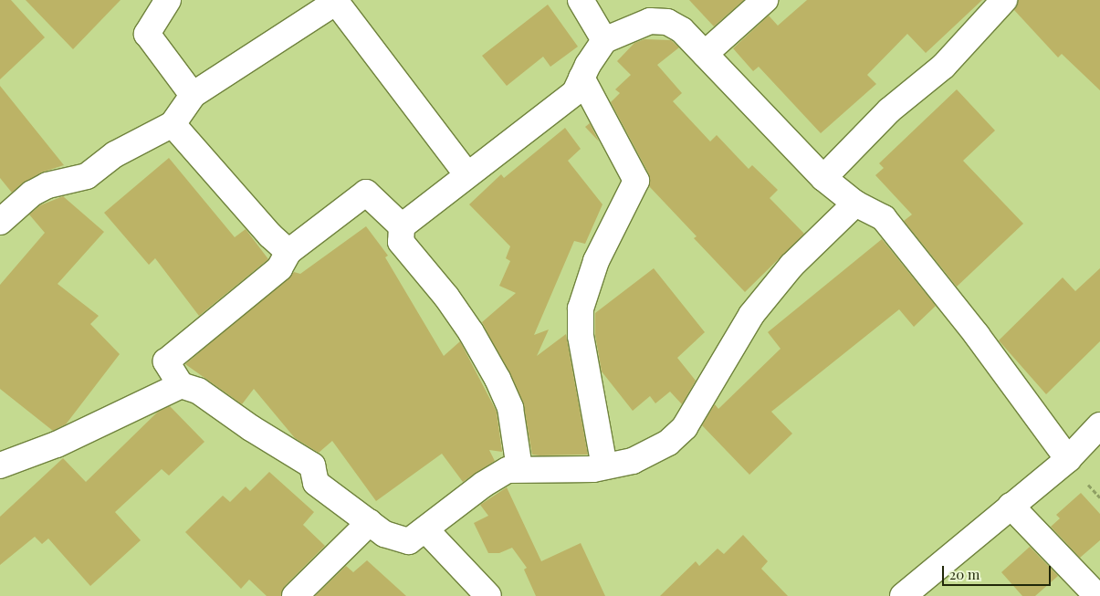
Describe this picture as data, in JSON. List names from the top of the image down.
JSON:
{
  "scale_bar": "20 m"
}
